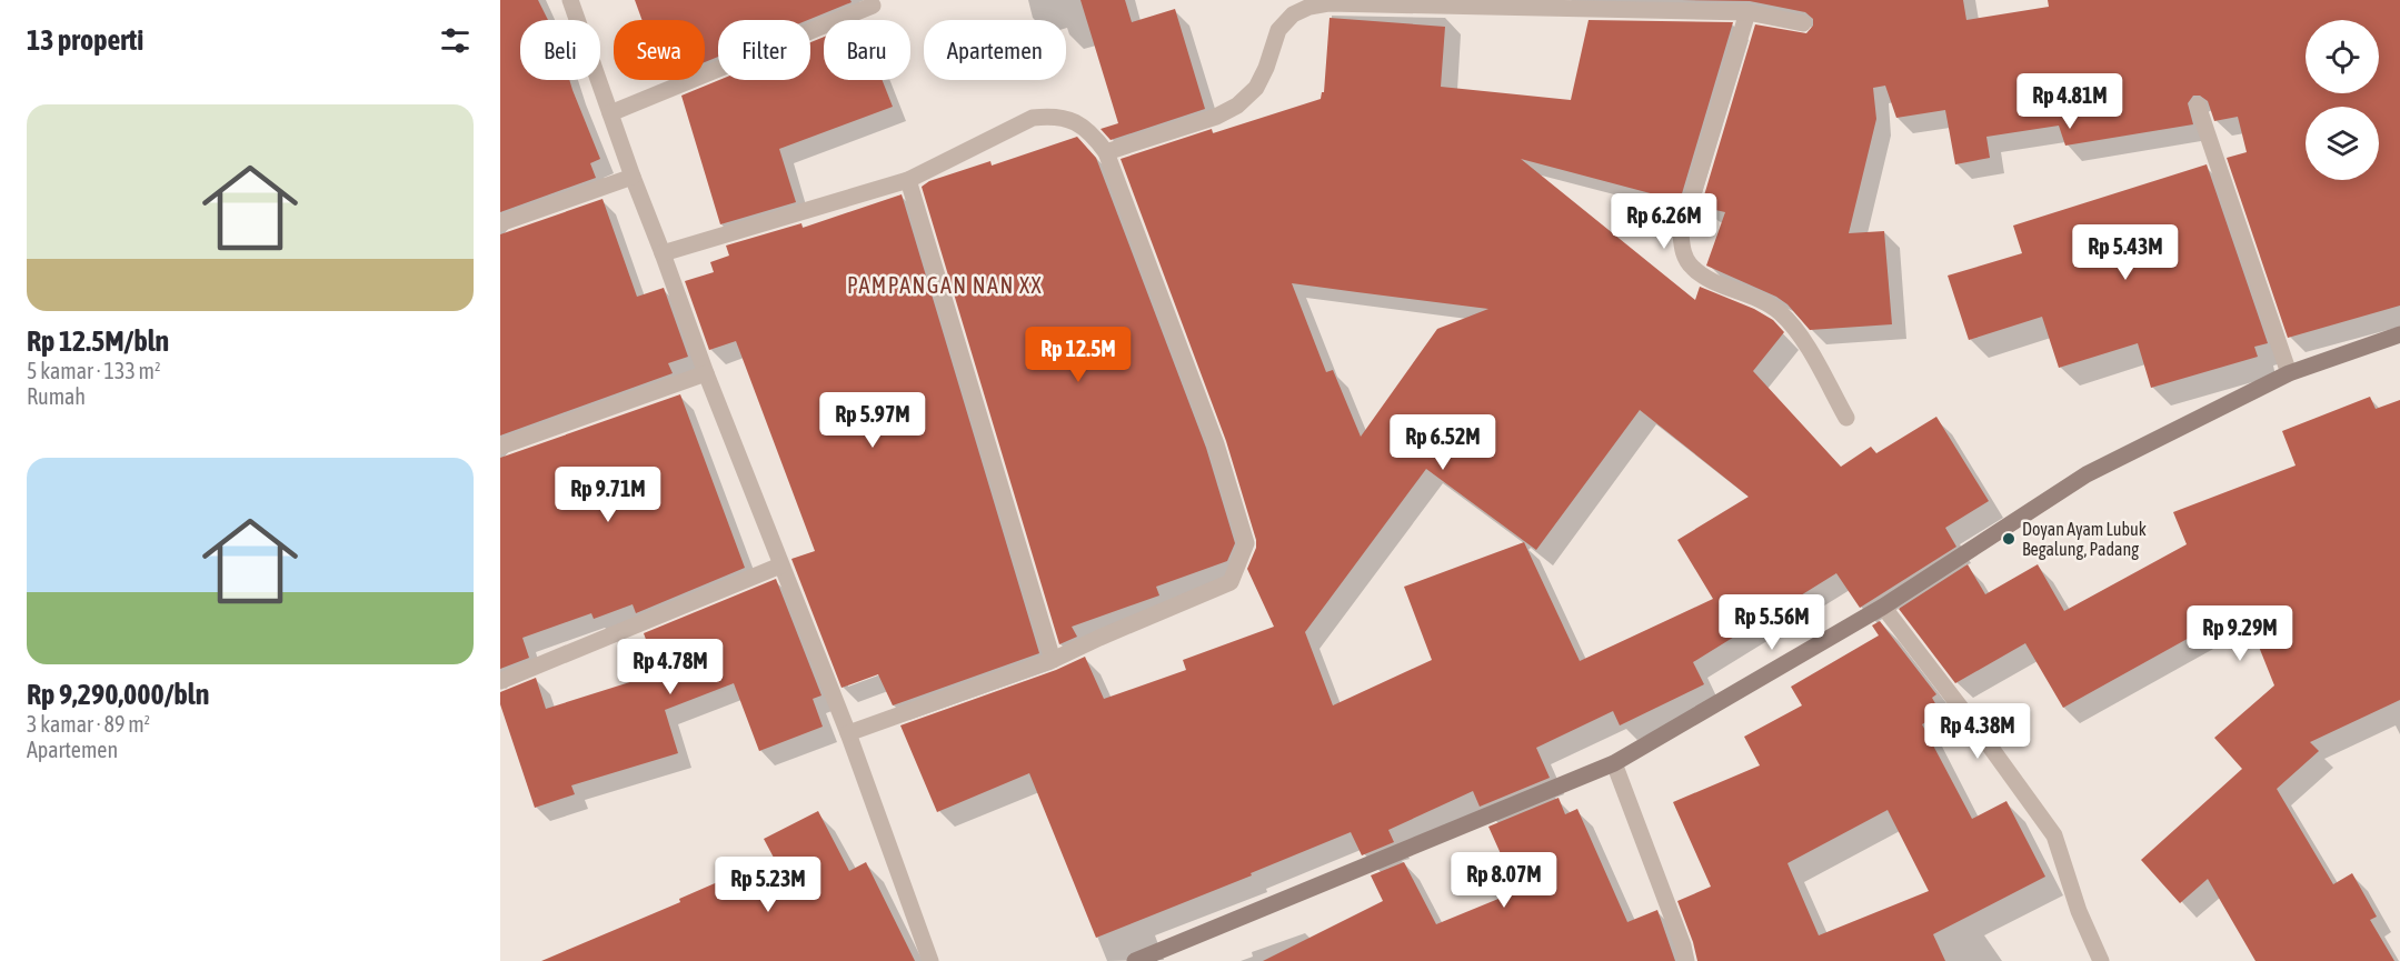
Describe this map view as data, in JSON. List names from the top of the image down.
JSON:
{
  "districts": ["PAMPANGAN NAN XX"],
  "places": ["Doyan Ayam Lubuk Begalung, Padang"],
  "page": {
    "heading": "13 properti",
    "chip": [
      "Beli",
      "Sewa",
      "Filter",
      "Baru",
      "Apartemen"
    ],
    "price": [
      "Rp 4.81M",
      "Rp 6.26M",
      "Rp 5.43M",
      "Rp 12.5M",
      "Rp 5.97M",
      "Rp 6.52M",
      "Rp 9.71M",
      "Rp 5.56M",
      "Rp 9.29M",
      "Rp 4.78M",
      "Rp 4.38M",
      "Rp 8.07M",
      "Rp 5.23M"
    ],
    "list": [
      {
        "name": "Rp 12.5M/bln",
        "note": "5 kamar · 133 m² · Rumah"
      },
      {
        "name": "Rp 9,290,000/bln",
        "note": "3 kamar · 89 m² · Apartemen"
      }
    ]
  }
}
